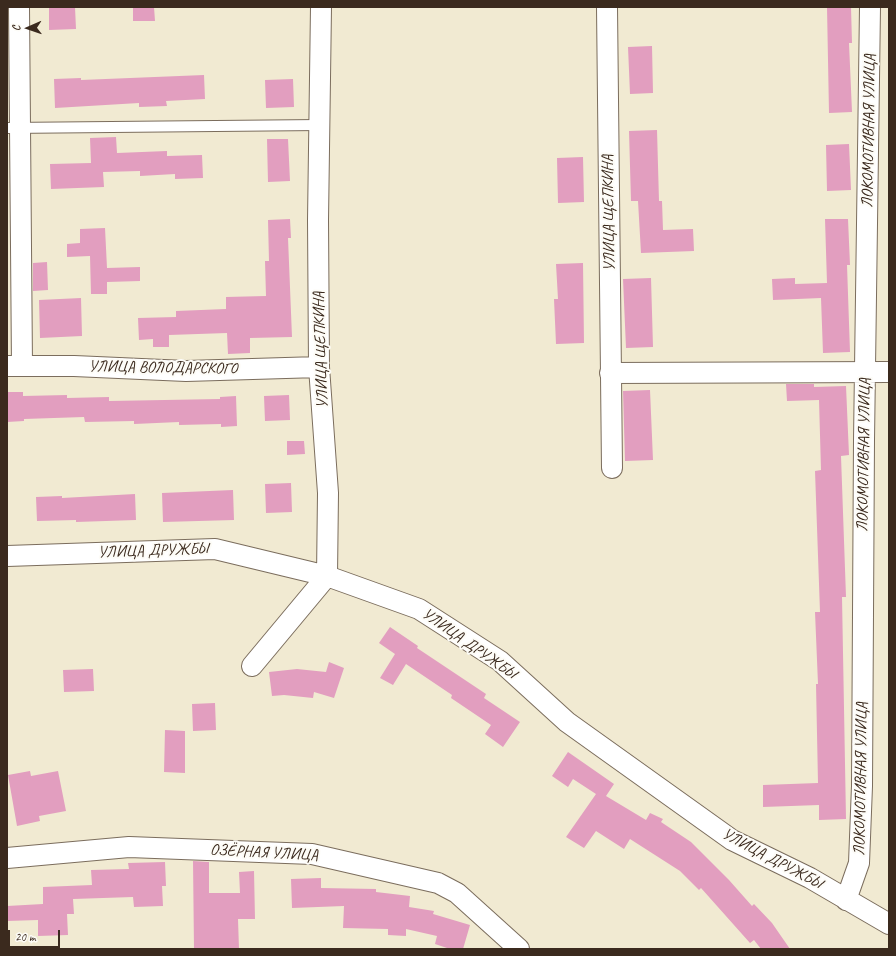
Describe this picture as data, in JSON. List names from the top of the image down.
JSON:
{
  "streets": {
    "street": [
      "ЛОКОМОТИВНАЯ УЛИЦА",
      "УЛИЦА ЩЕПКИНА",
      "УЛИЦА ВОЛОДАРСКОГО",
      "УЛИЦА ДРУЖБЫ",
      "ОЗЁРНАЯ УЛИЦА"
    ]
  },
  "crossings": [
    ["ЛОКОМОТИВНАЯ УЛИЦА", "УЛИЦА ДРУЖБЫ"],
    ["УЛИЦА ЩЕПКИНА", "УЛИЦА ВОЛОДАРСКОГО"],
    ["УЛИЦА ЩЕПКИНА", "УЛИЦА ДРУЖБЫ"]
  ],
  "scale_bar": "20 m",
  "north": "left"
}
